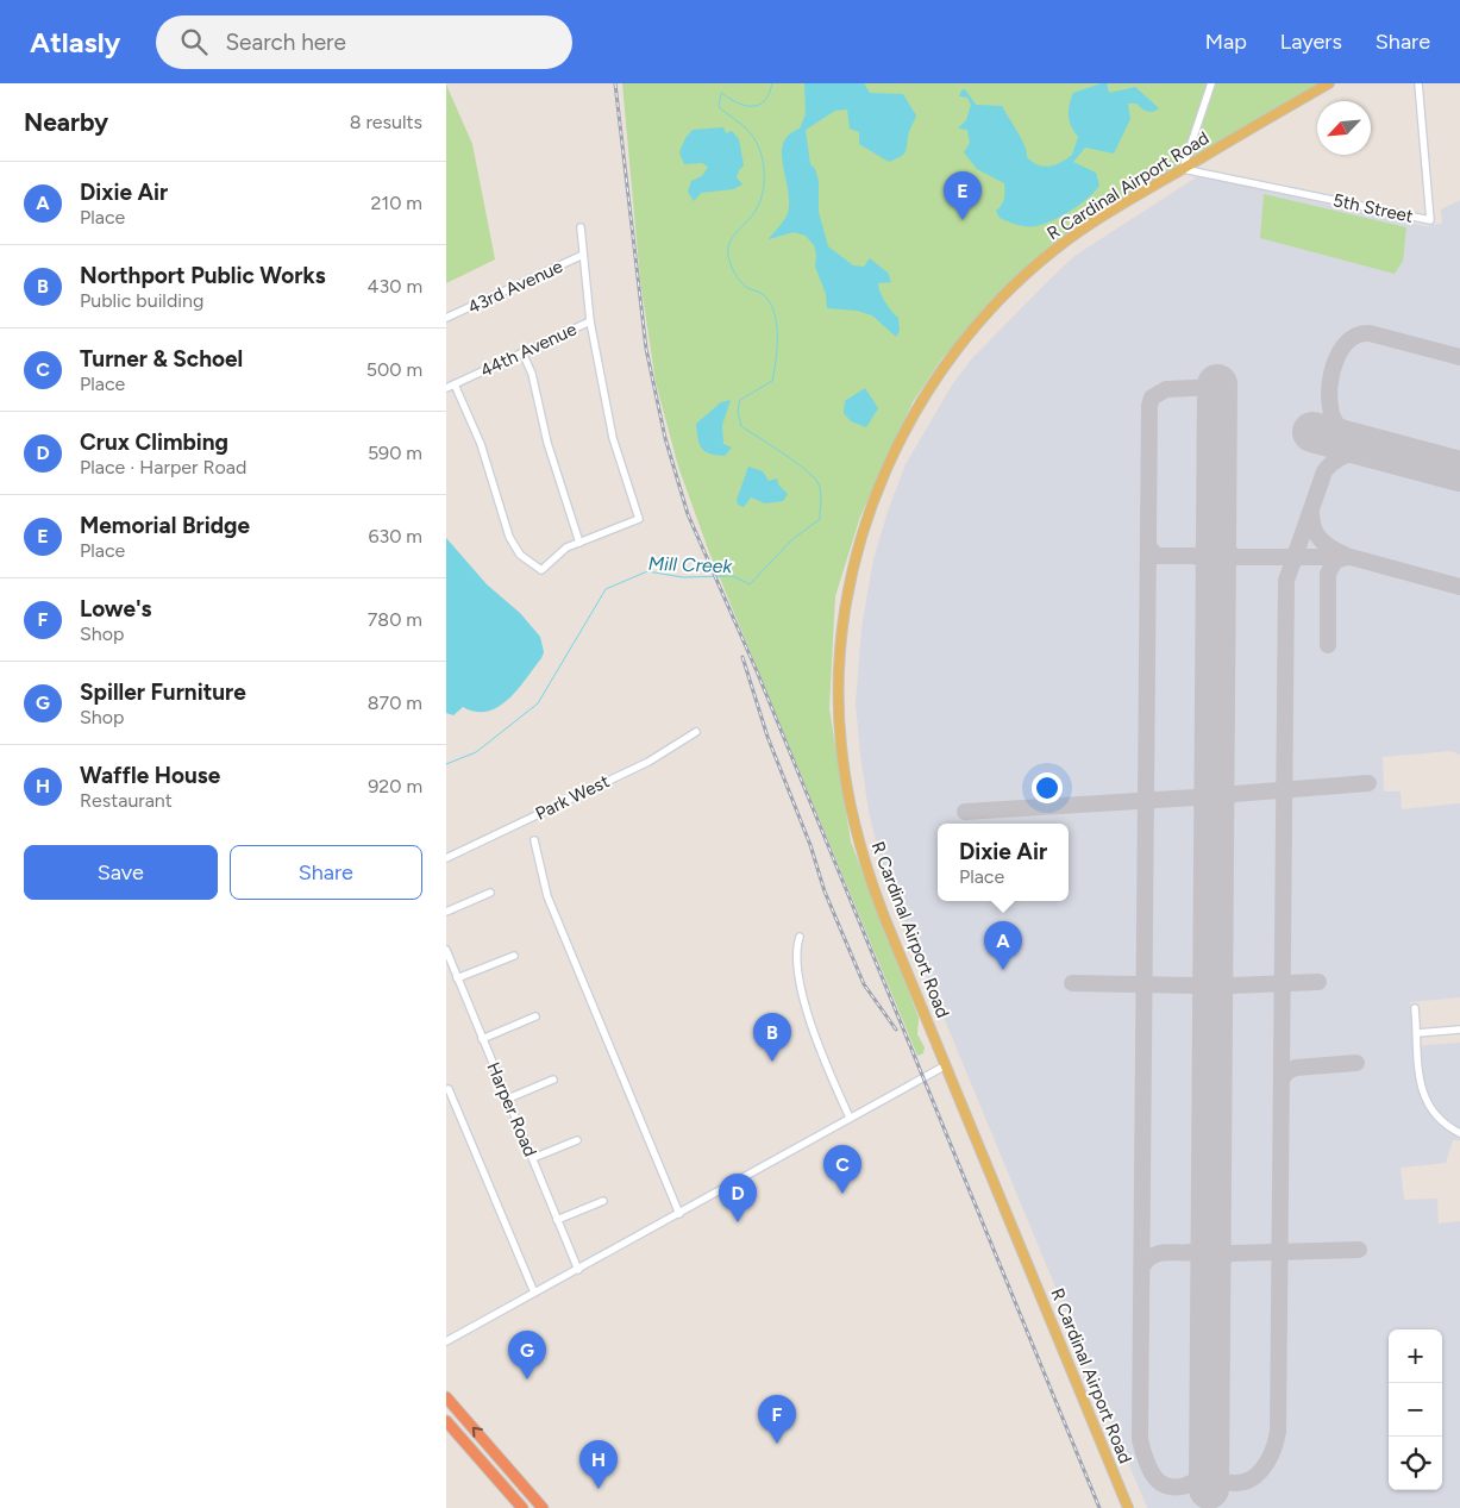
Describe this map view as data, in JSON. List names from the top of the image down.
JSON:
{
  "streets": {
    "main road": ["R Cardinal Airport Road"],
    "street": [
      "5th Street",
      "43rd Avenue",
      "44th Avenue",
      "Park West",
      "Harper Road"
    ]
  },
  "crossings": [
    ["R Cardinal Airport Road", "5th Street"],
    ["43rd Avenue", "44th Avenue"]
  ],
  "water": ["Mill Creek"],
  "north": "bottom left",
  "page": {
    "header": "Atlasly",
    "search": "Search here",
    "nav": ["Map", "Layers", "Share"],
    "heading": ["Nearby", "8 results"],
    "list": [
      {
        "mark": "A",
        "name": "Dixie Air",
        "note": "Place",
        "value": "210 m"
      },
      {
        "mark": "B",
        "name": "Northport Public Works",
        "note": "Public building",
        "value": "430 m"
      },
      {
        "mark": "C",
        "name": "Turner & Schoel",
        "note": "Place",
        "value": "500 m"
      },
      {
        "mark": "D",
        "name": "Crux Climbing",
        "note": "Place · Harper Road",
        "value": "590 m"
      },
      {
        "mark": "E",
        "name": "Memorial Bridge",
        "note": "Place",
        "value": "630 m"
      },
      {
        "mark": "F",
        "name": "Lowe's",
        "note": "Shop",
        "value": "780 m"
      },
      {
        "mark": "G",
        "name": "Spiller Furniture",
        "note": "Shop",
        "value": "870 m"
      },
      {
        "mark": "H",
        "name": "Waffle House",
        "note": "Restaurant",
        "value": "920 m"
      }
    ],
    "pins": [
      "E",
      "A",
      "B",
      "C",
      "D",
      "G",
      "F",
      "H"
    ],
    "popup": ["Dixie Air", "Place"],
    "buttons": ["Save", "Share"],
    "map_buttons": ["+", "−"]
  }
}
